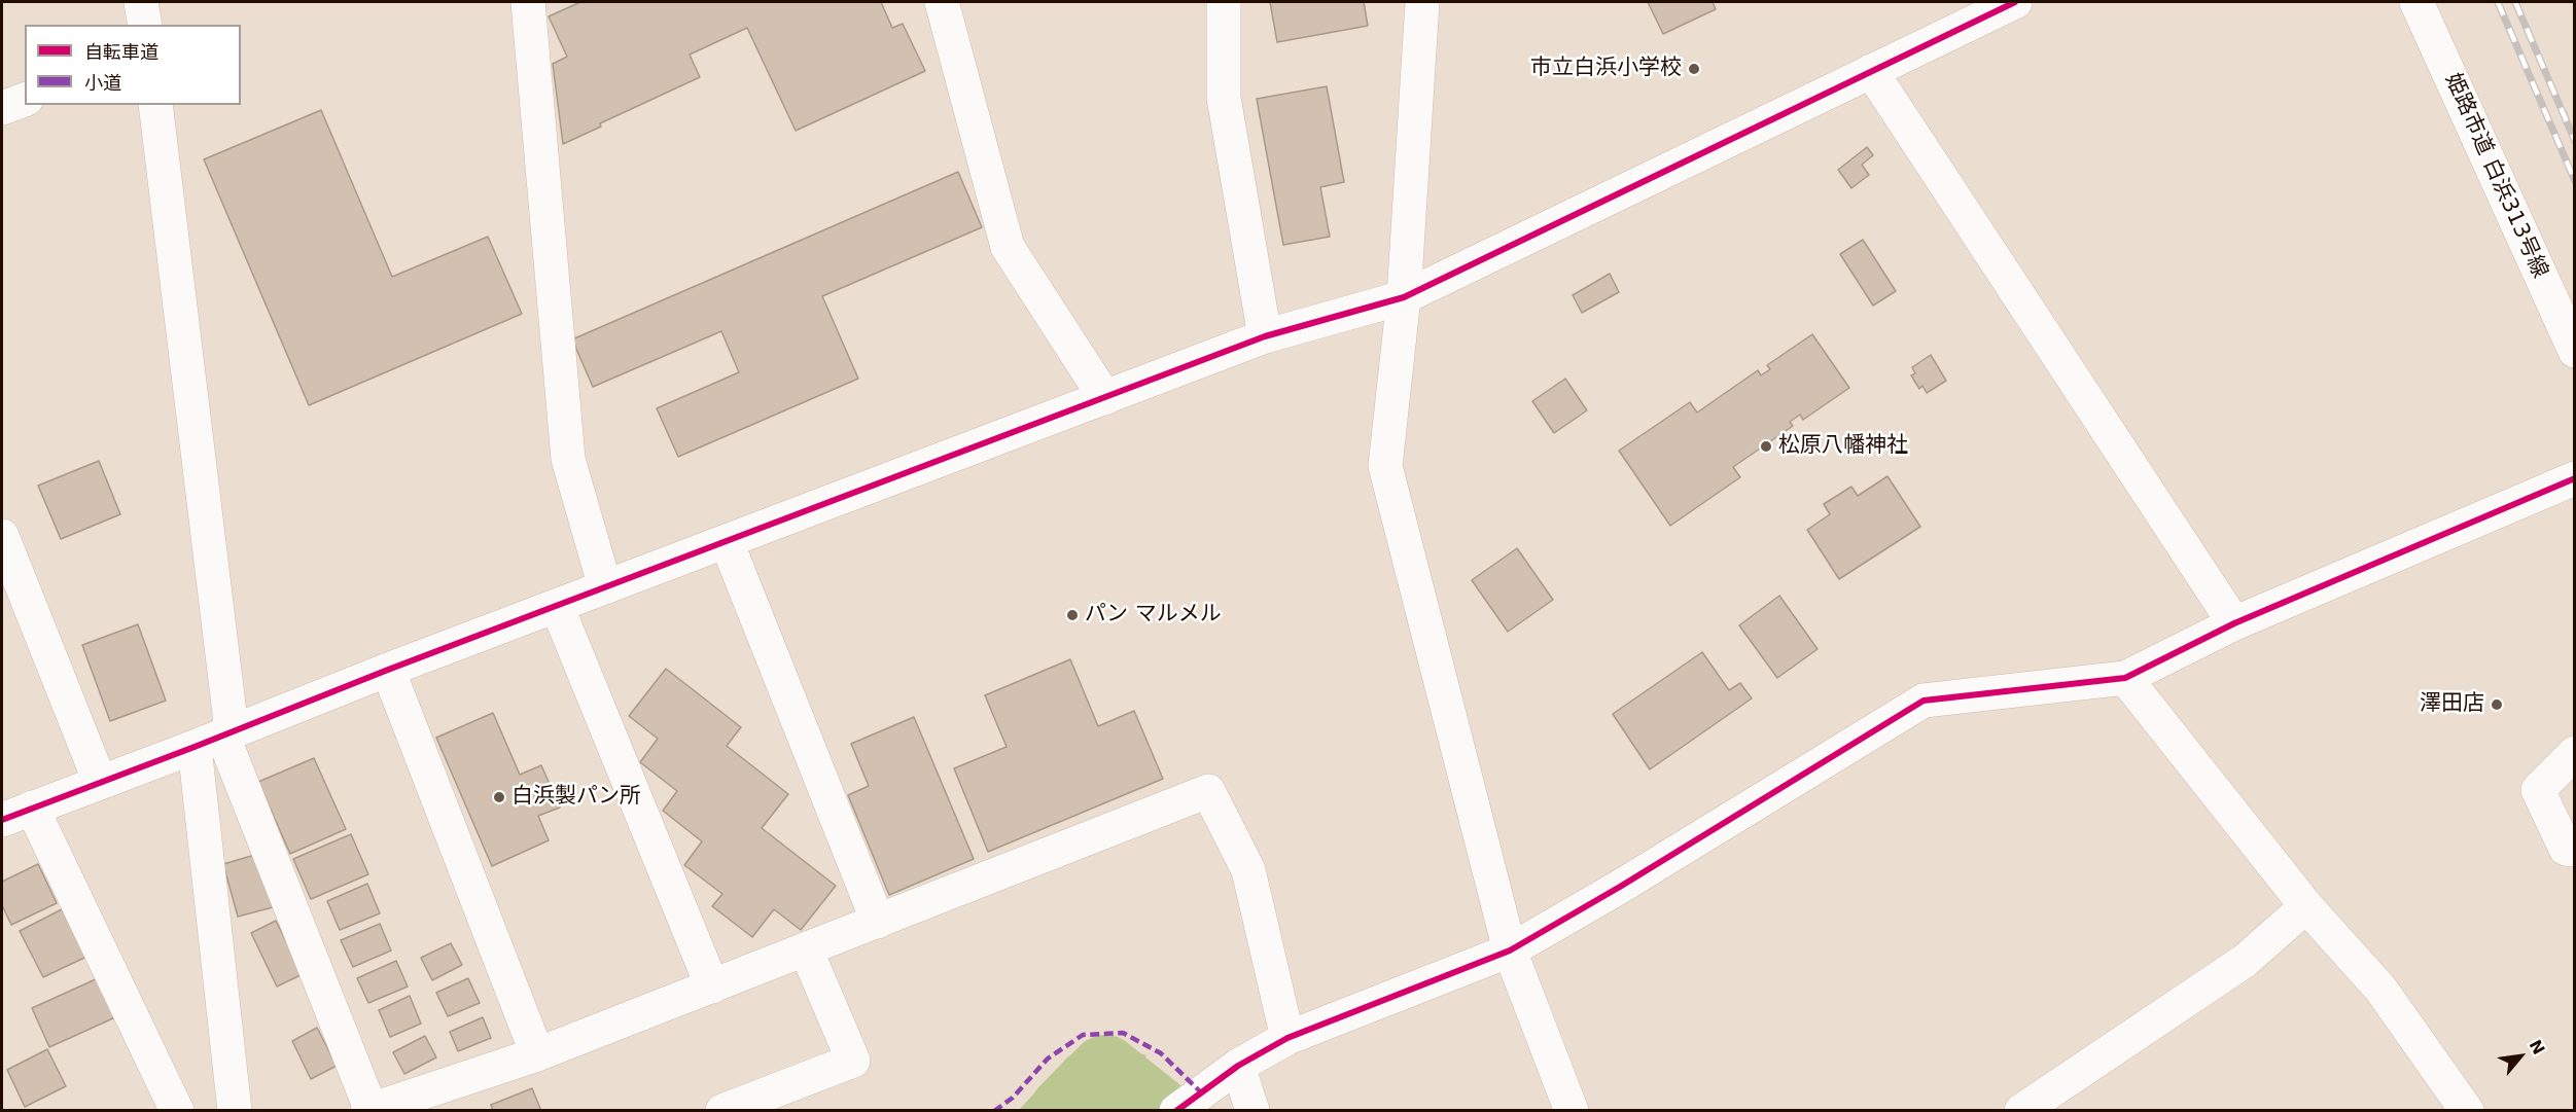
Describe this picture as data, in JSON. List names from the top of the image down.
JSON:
{
  "streets": {
    "street": ["姫路市道 白浜313号線"]
  },
  "places": [
    "市立白浜小学校",
    "松原八幡神社",
    "パン マルメル",
    "澤田店",
    "白浜製パン所"
  ],
  "legend": ["自転車道", "小道"],
  "north": "top right"
}
